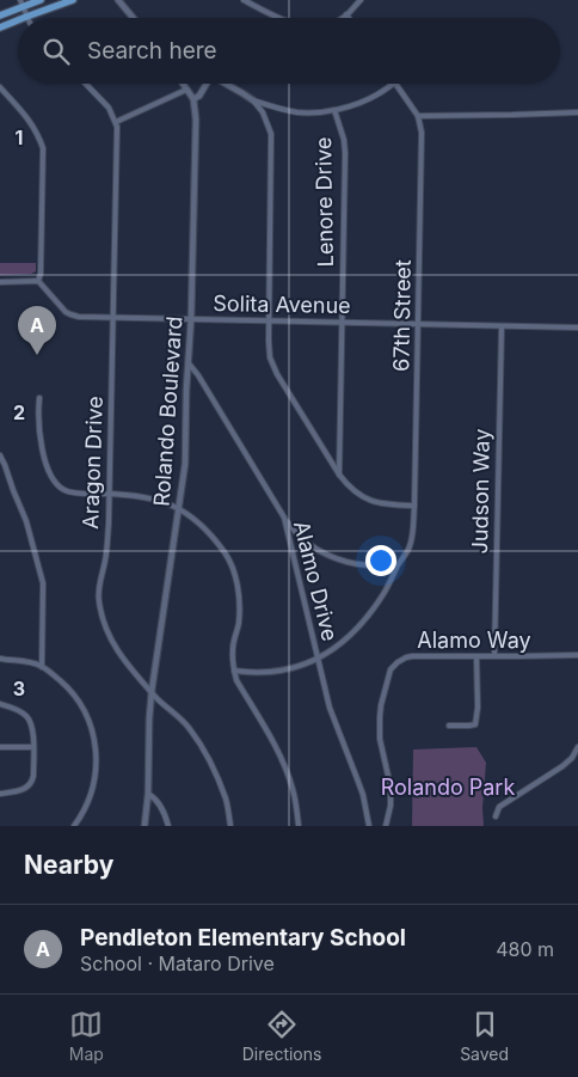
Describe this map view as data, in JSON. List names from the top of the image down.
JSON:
{
  "streets": {
    "street": [
      "Lenore Drive",
      "Solita Avenue",
      "67th Street",
      "Rolando Boulevard",
      "Aragon Drive",
      "Judson Way",
      "Alamo Drive",
      "Alamo Way"
    ]
  },
  "crossings": [
    ["Lenore Drive", "Solita Avenue"],
    ["Solita Avenue", "67th Street"],
    ["Solita Avenue", "Rolando Boulevard"],
    ["Solita Avenue", "Aragon Drive"],
    ["Solita Avenue", "Judson Way"],
    ["67th Street", "Alamo Drive"],
    ["Rolando Boulevard", "Aragon Drive"],
    ["Rolando Boulevard", "Alamo Drive"],
    ["Judson Way", "Alamo Way"]
  ],
  "parks": ["Rolando Park"],
  "page": {
    "search": "Search here",
    "pins": "A",
    "heading": "Nearby",
    "list": [
      {
        "mark": "A",
        "name": "Pendleton Elementary School",
        "note": "School · Mataro Drive",
        "value": "480 m"
      }
    ],
    "nav": ["Map", "Directions", "Saved"]
  },
  "grid": {
    "rows": ["1", "2", "3"]
  }
}
